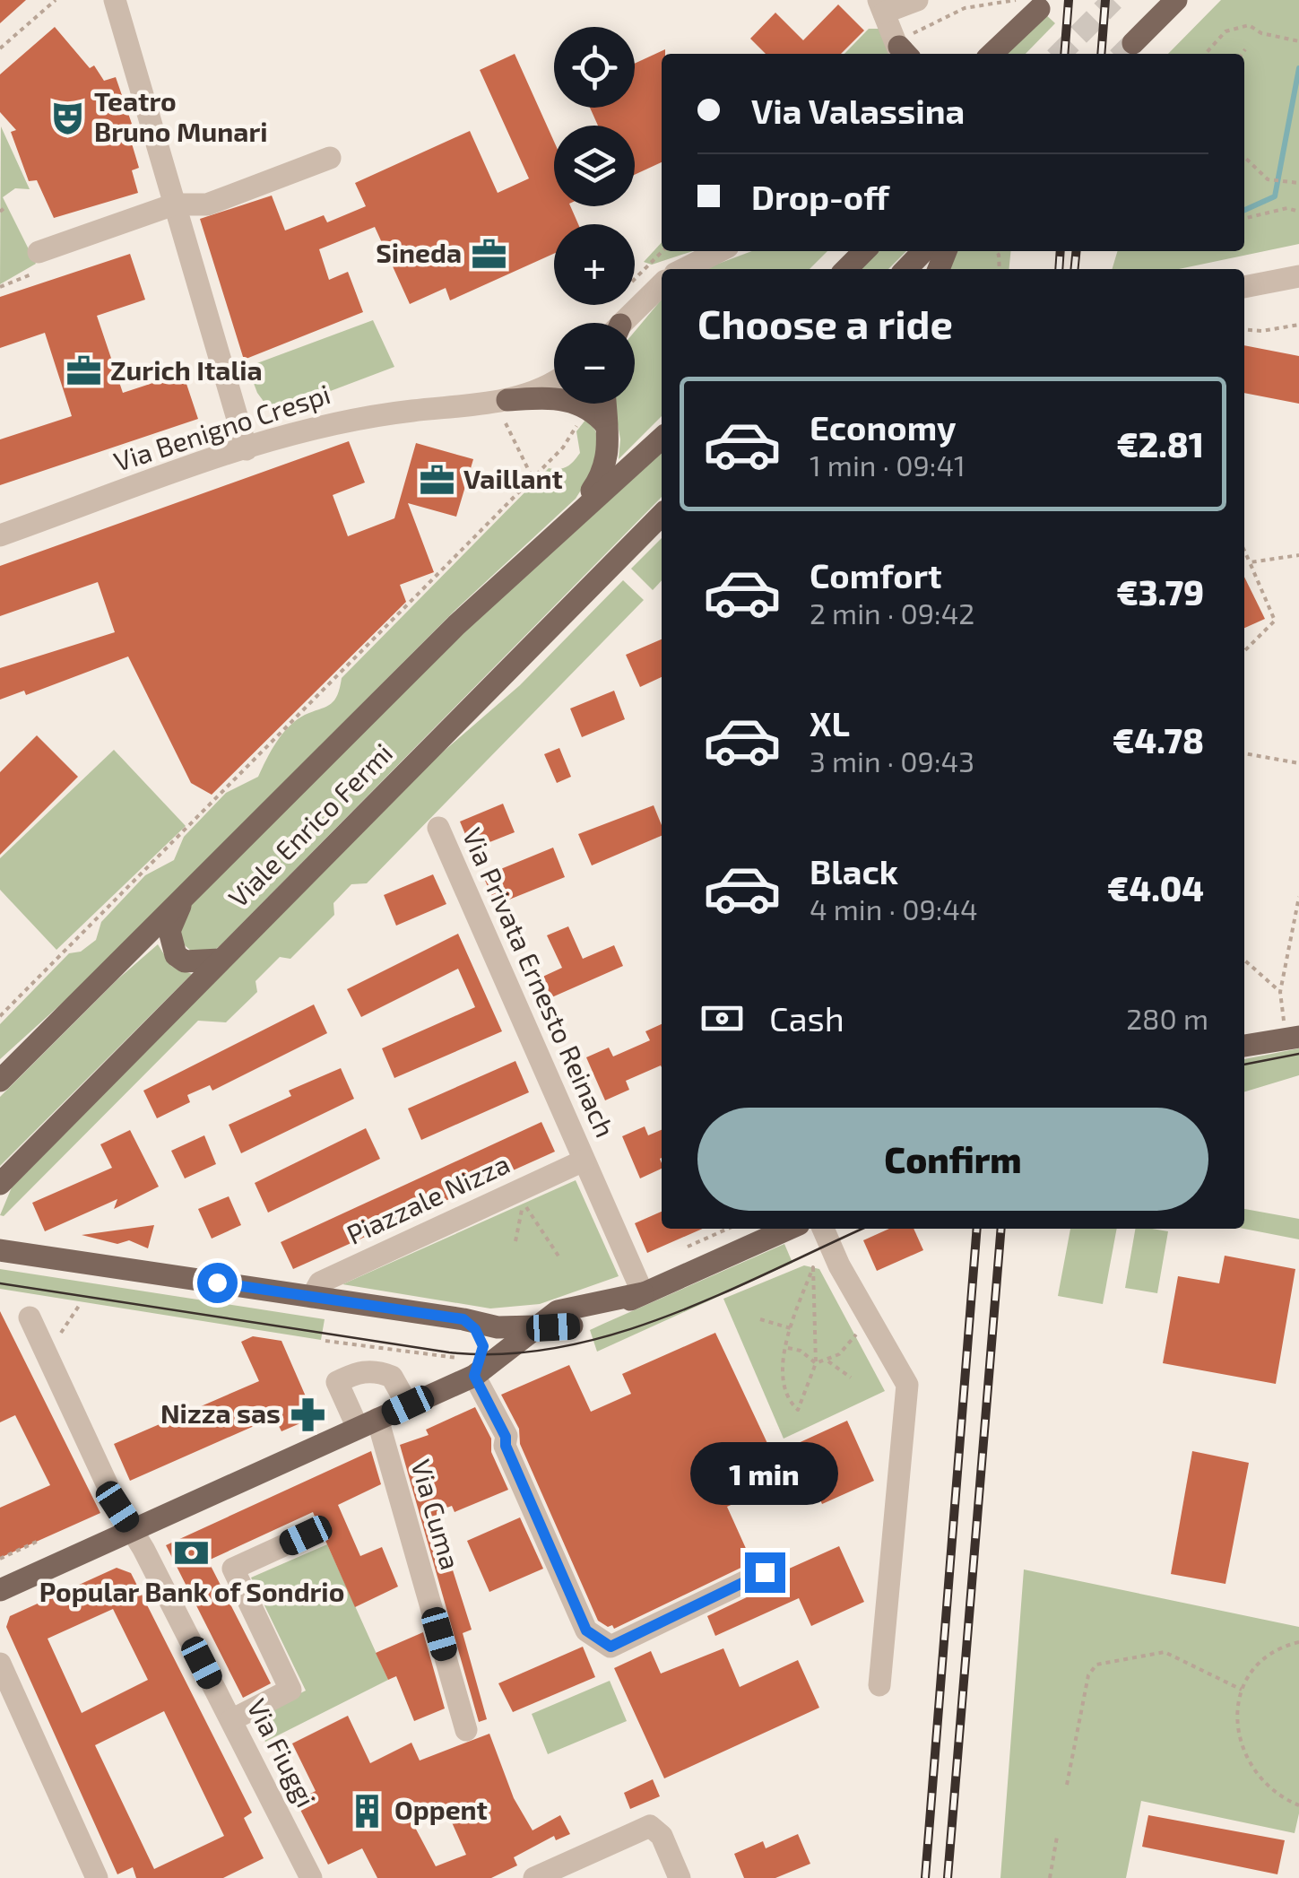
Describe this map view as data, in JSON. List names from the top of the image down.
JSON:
{
  "streets": {
    "main road": ["Viale Enrico Fermi"],
    "street": [
      "Via Benigno Crespi",
      "Via Privata Ernesto Reinach",
      "Piazzale Nizza",
      "Via Cuma",
      "Via Fiuggi"
    ]
  },
  "crossings": [
    ["Via Privata Ernesto Reinach", "Piazzale Nizza"]
  ],
  "places": {
    "theatre": ["Teatro Bruno Munari"],
    "office": ["Sineda", "Zurich Italia", "Vaillant"],
    "pharmacy": ["Nizza sas"],
    "bank": ["Popular Bank of Sondrio"],
    "building": ["Oppent"]
  },
  "page": {
    "map_buttons": ["+", "−"],
    "banner": ["Via Valassina", "Drop-off"],
    "heading": "Choose a ride",
    "list": [
      {
        "name": "Economy",
        "note": "1 min · 09:41",
        "value": "€2.81"
      },
      {
        "name": "Comfort",
        "note": "2 min · 09:42",
        "value": "€3.79"
      },
      {
        "name": "XL",
        "note": "3 min · 09:43",
        "value": "€4.78"
      },
      {
        "name": "Black",
        "note": "4 min · 09:44",
        "value": "€4.04"
      }
    ],
    "pay": ["Cash", "280 m"],
    "buttons": "Confirm",
    "bubble": "1 min"
  }
}
